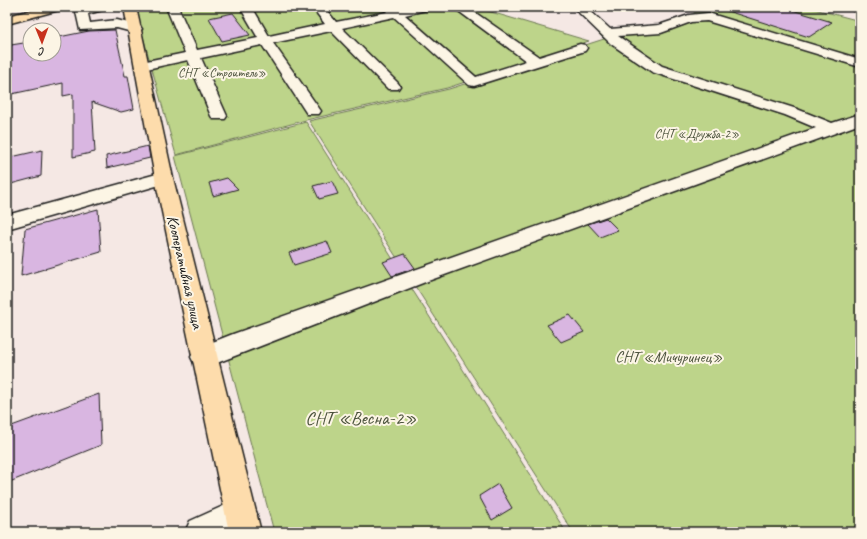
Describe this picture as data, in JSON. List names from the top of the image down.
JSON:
{
  "streets": {
    "main road": ["Кооперативная улица"]
  },
  "parks": [
    "СНТ «Строитель»",
    "СНТ «Дружба-2»",
    "СНТ «Мичуринец»",
    "СНТ «Весна-2»"
  ],
  "north": "bottom"
}
